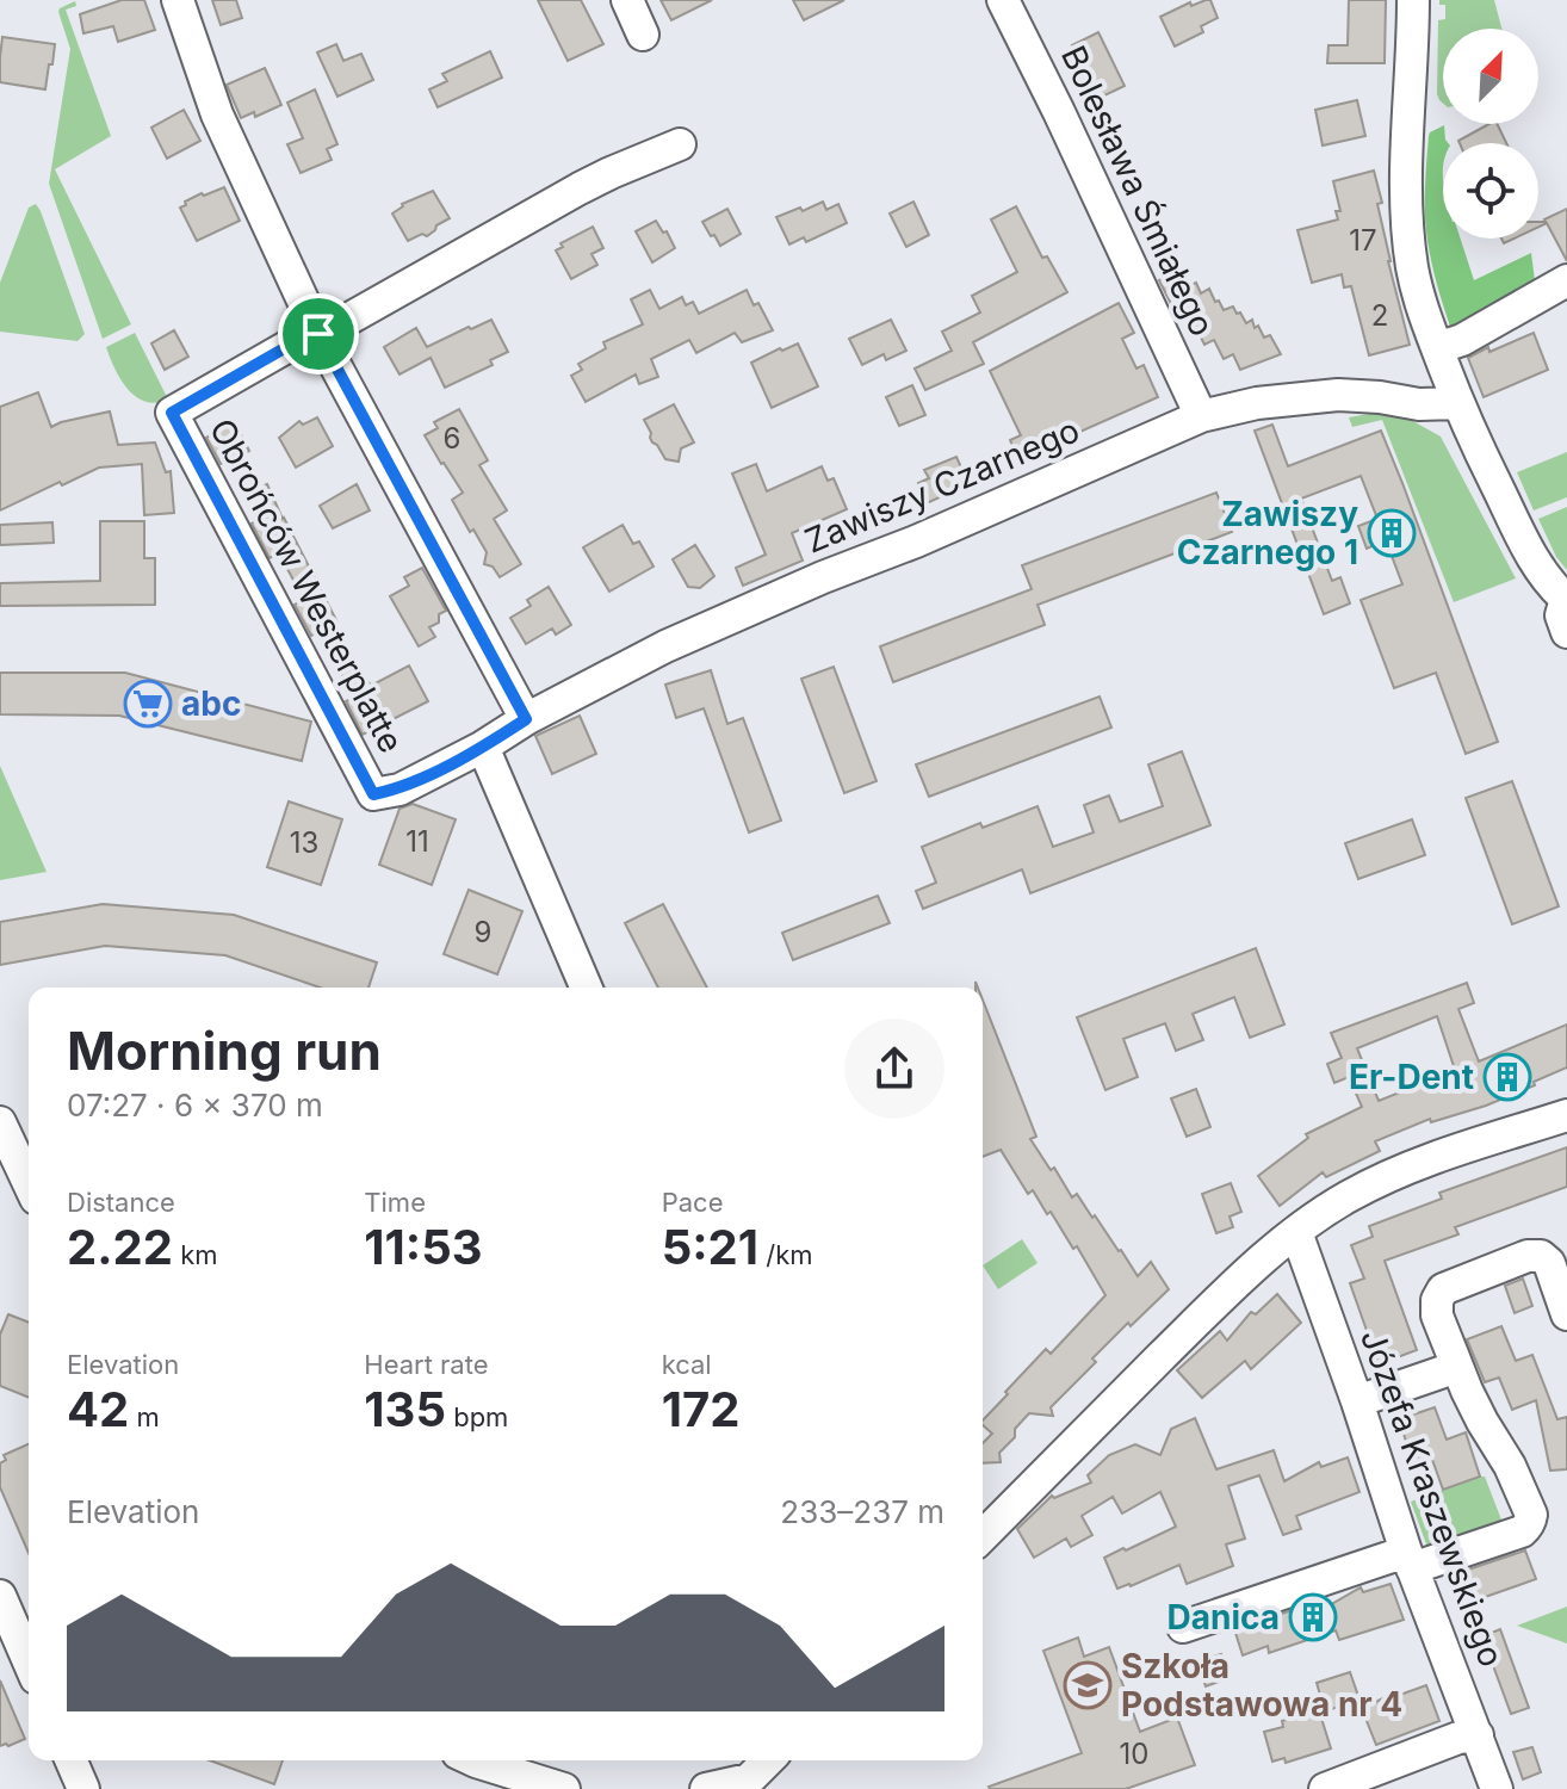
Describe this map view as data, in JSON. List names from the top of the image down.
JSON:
{
  "streets": {
    "street": [
      "Bolesława Śmiałego",
      "Zawiszy Czarnego",
      "Obrońców Westerplatte",
      "Józefa Kraszewskiego"
    ]
  },
  "crossings": [
    ["Bolesława Śmiałego", "Zawiszy Czarnego"],
    ["Zawiszy Czarnego", "Obrońców Westerplatte"]
  ],
  "places": {
    "building": ["Zawiszy Czarnego 1", "Er-Dent", "Danica"],
    "supermarket": ["abc"],
    "school or university": ["Szkoła Podstawowa nr 4"]
  },
  "house_numbers": [
    "17",
    "2",
    "6",
    "11",
    "13",
    "9",
    "10"
  ],
  "north": "top right",
  "page": {
    "heading": ["Morning run", "07:27 · 6 × 370 m"],
    "stats": [
      ["Distance", "2.22 km"],
      ["Time", "11:53"],
      ["Pace", "5:21 /km"],
      ["Elevation", "42 m"],
      ["Heart rate", "135 bpm"],
      ["kcal", "172"]
    ],
    "chart": ["Elevation", "233–237 m"]
  }
}
